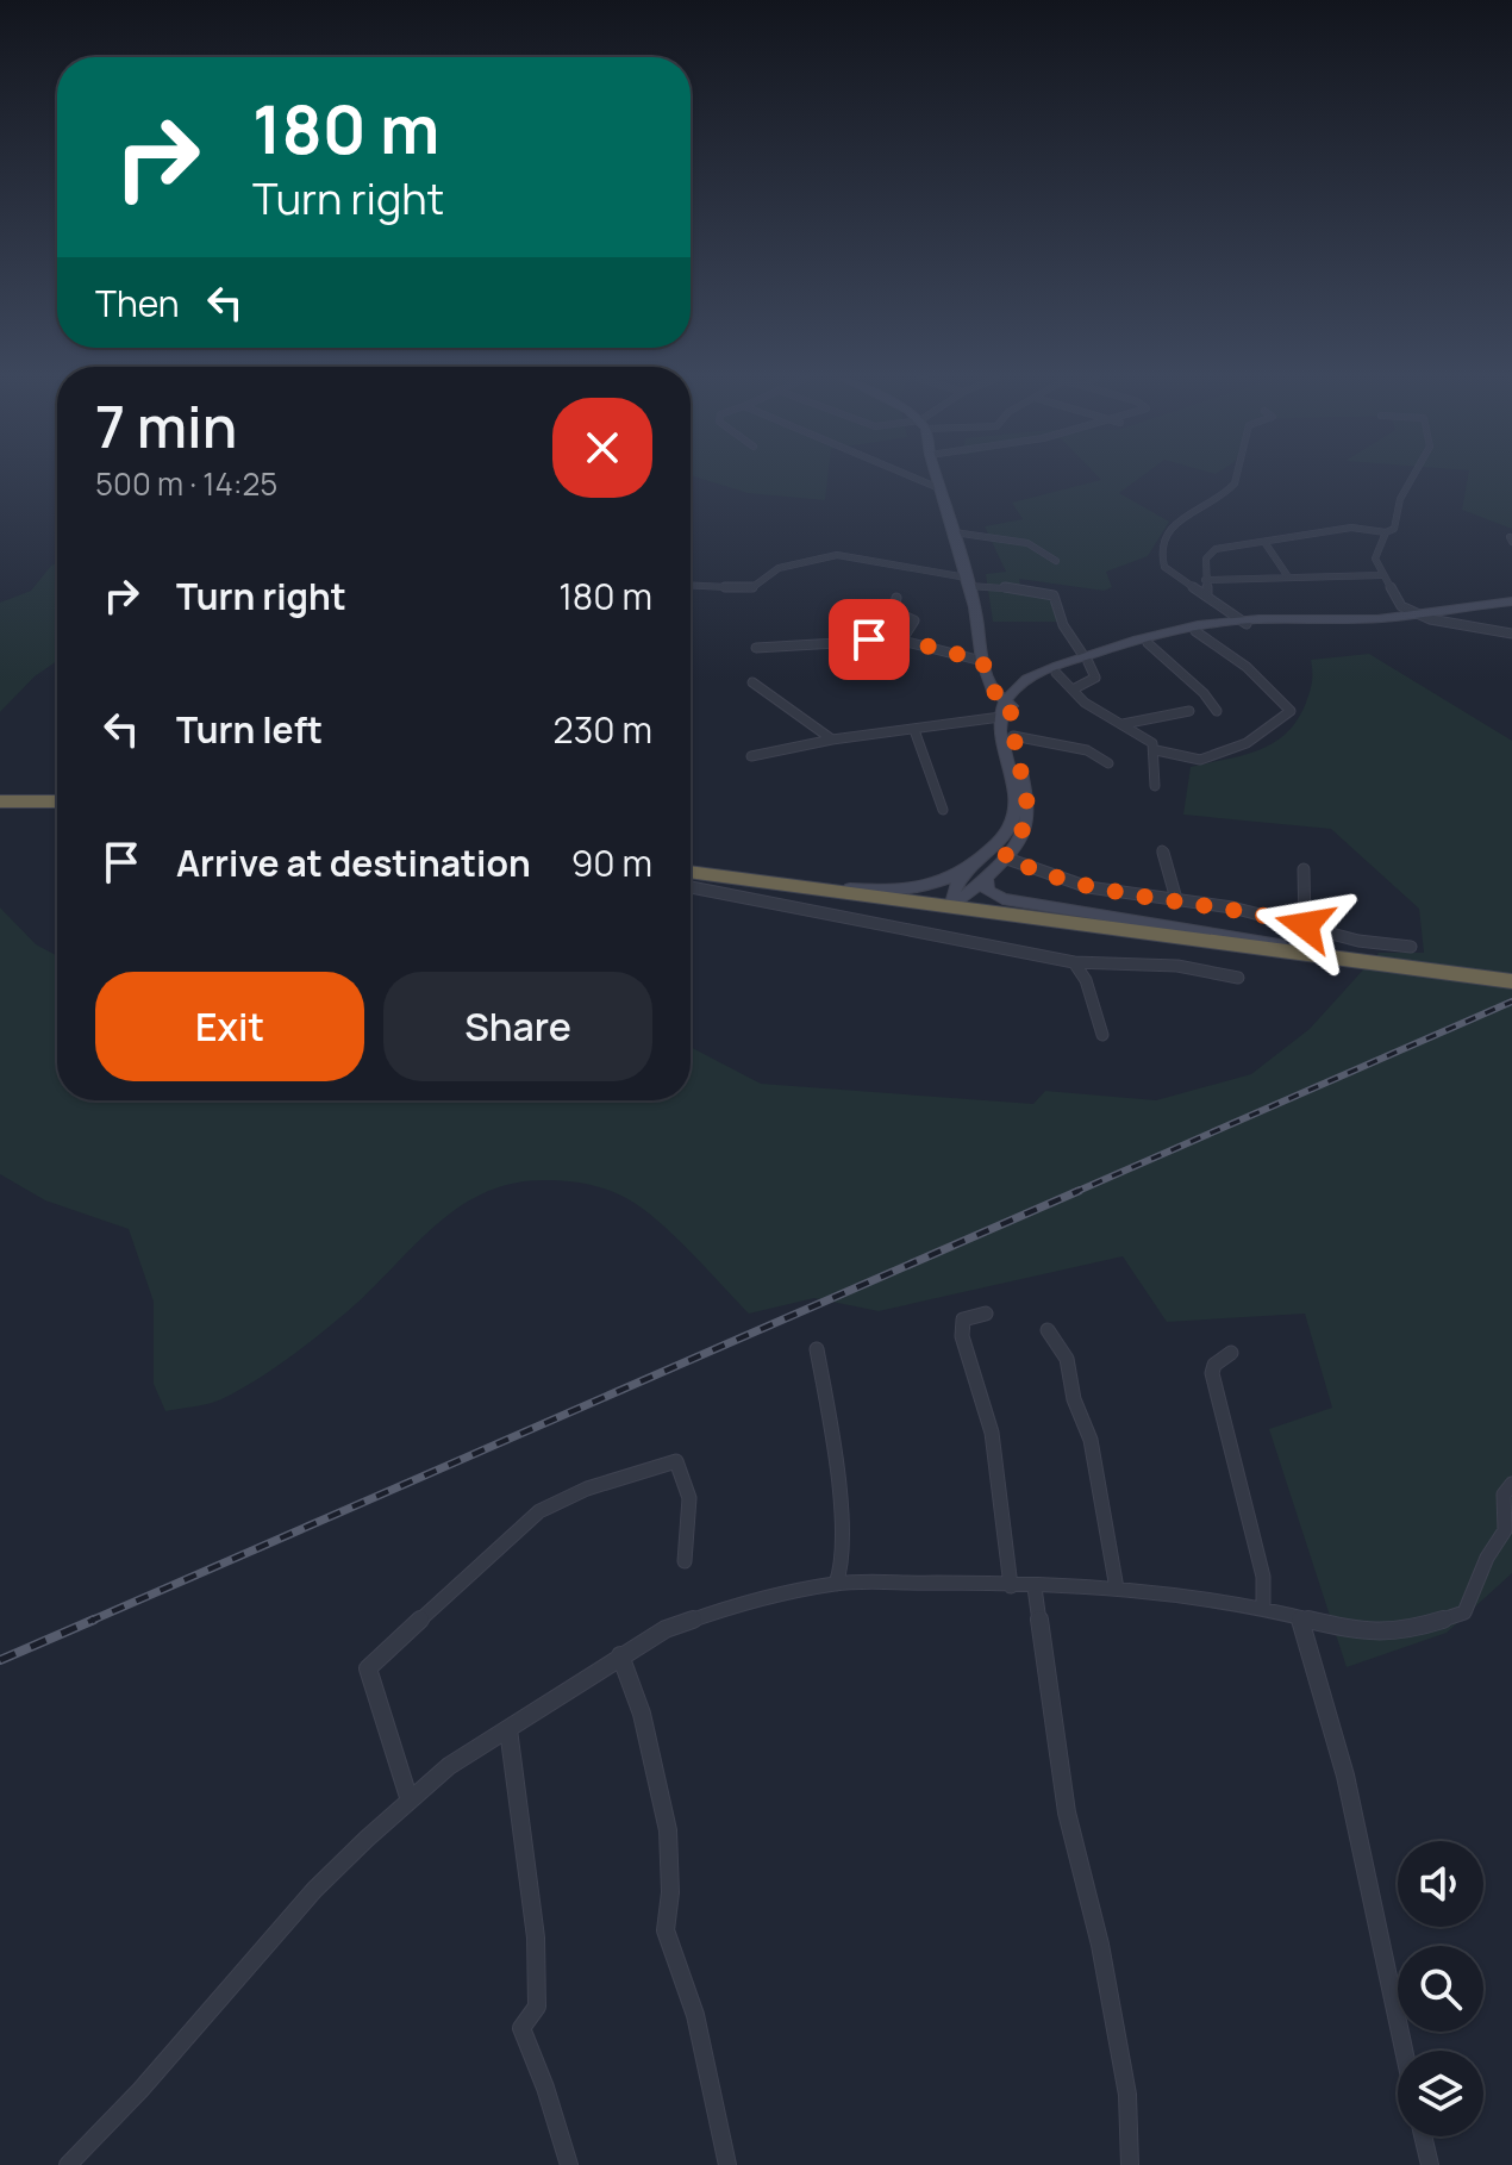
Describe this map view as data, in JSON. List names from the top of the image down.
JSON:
{
  "page": {
    "turn": ["180 m", "Turn right"],
    "then": "Then",
    "heading": ["7 min", "500 m · 14:25"],
    "list": [
      {
        "name": "Turn right",
        "value": "180 m"
      },
      {
        "name": "Turn left",
        "value": "230 m"
      },
      {
        "name": "Arrive at destination",
        "value": "90 m"
      }
    ],
    "buttons": ["Exit", "Share"]
  }
}
